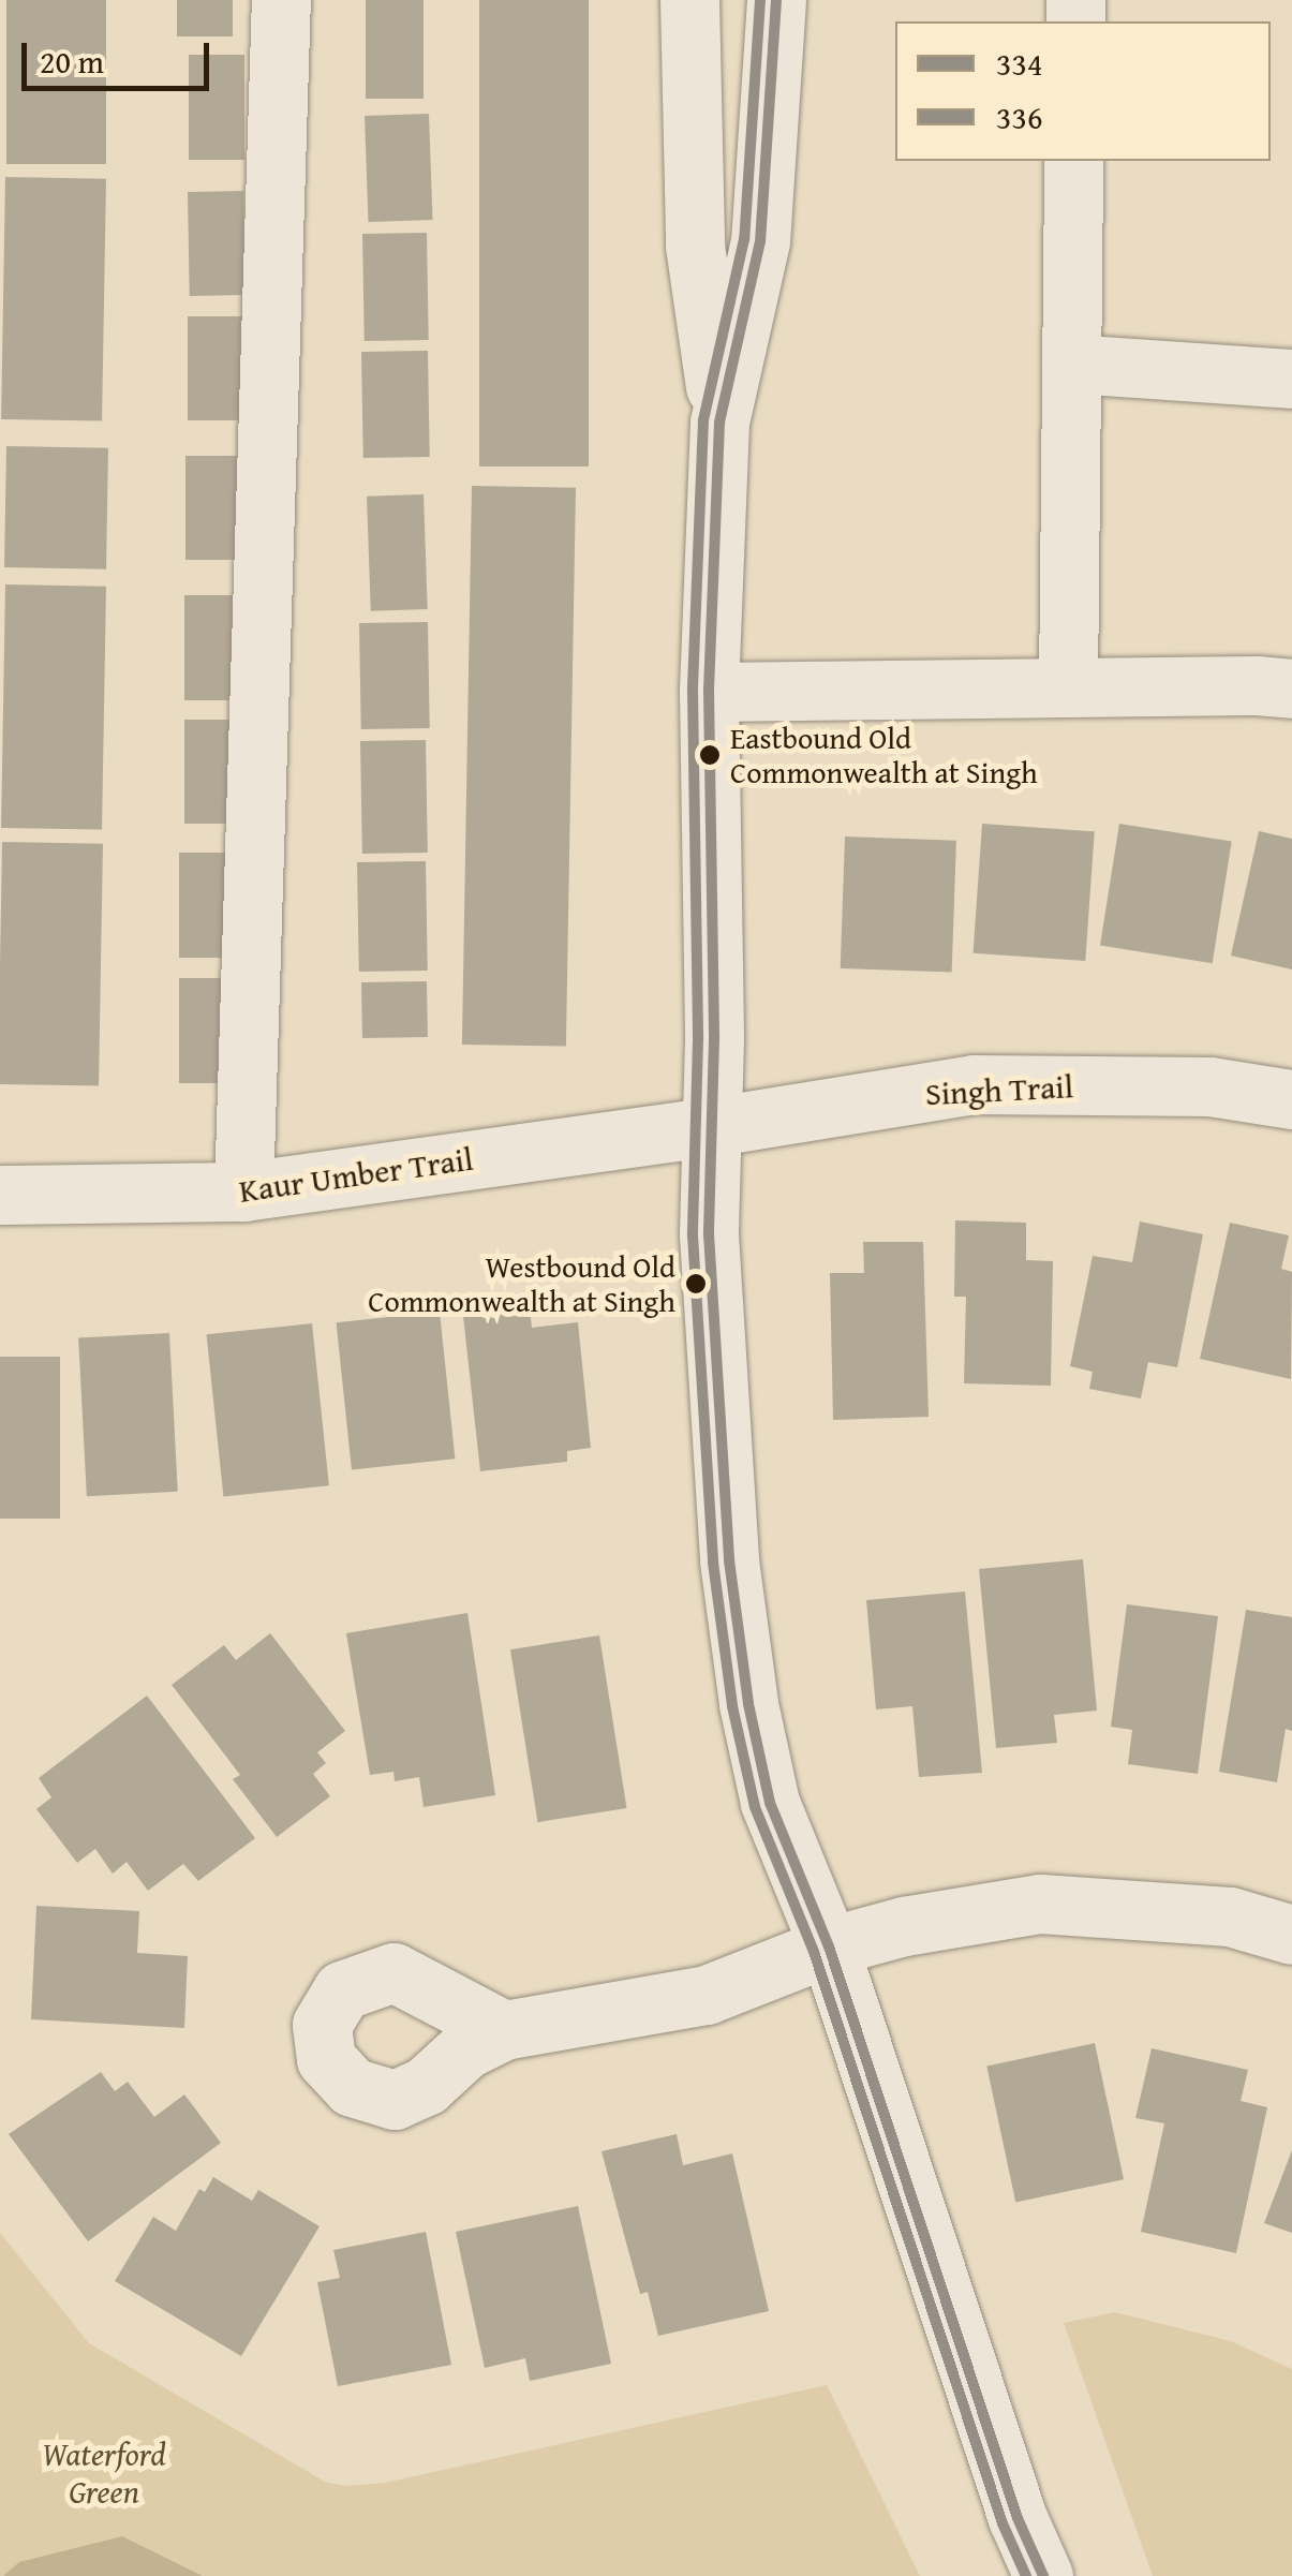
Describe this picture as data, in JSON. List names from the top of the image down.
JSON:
{
  "streets": {
    "street": ["Singh Trail", "Kaur Umber Trail"]
  },
  "crossings": [
    ["Singh Trail", "Kaur Umber Trail"]
  ],
  "parks": ["Waterford Green"],
  "places": ["Eastbound Old Commonwealth at Singh", "Westbound Old Commonwealth at Singh"],
  "lines": ["transit line 334", "transit line 336"],
  "legend": ["334", "336"],
  "scale_bar": "20 m"
}
